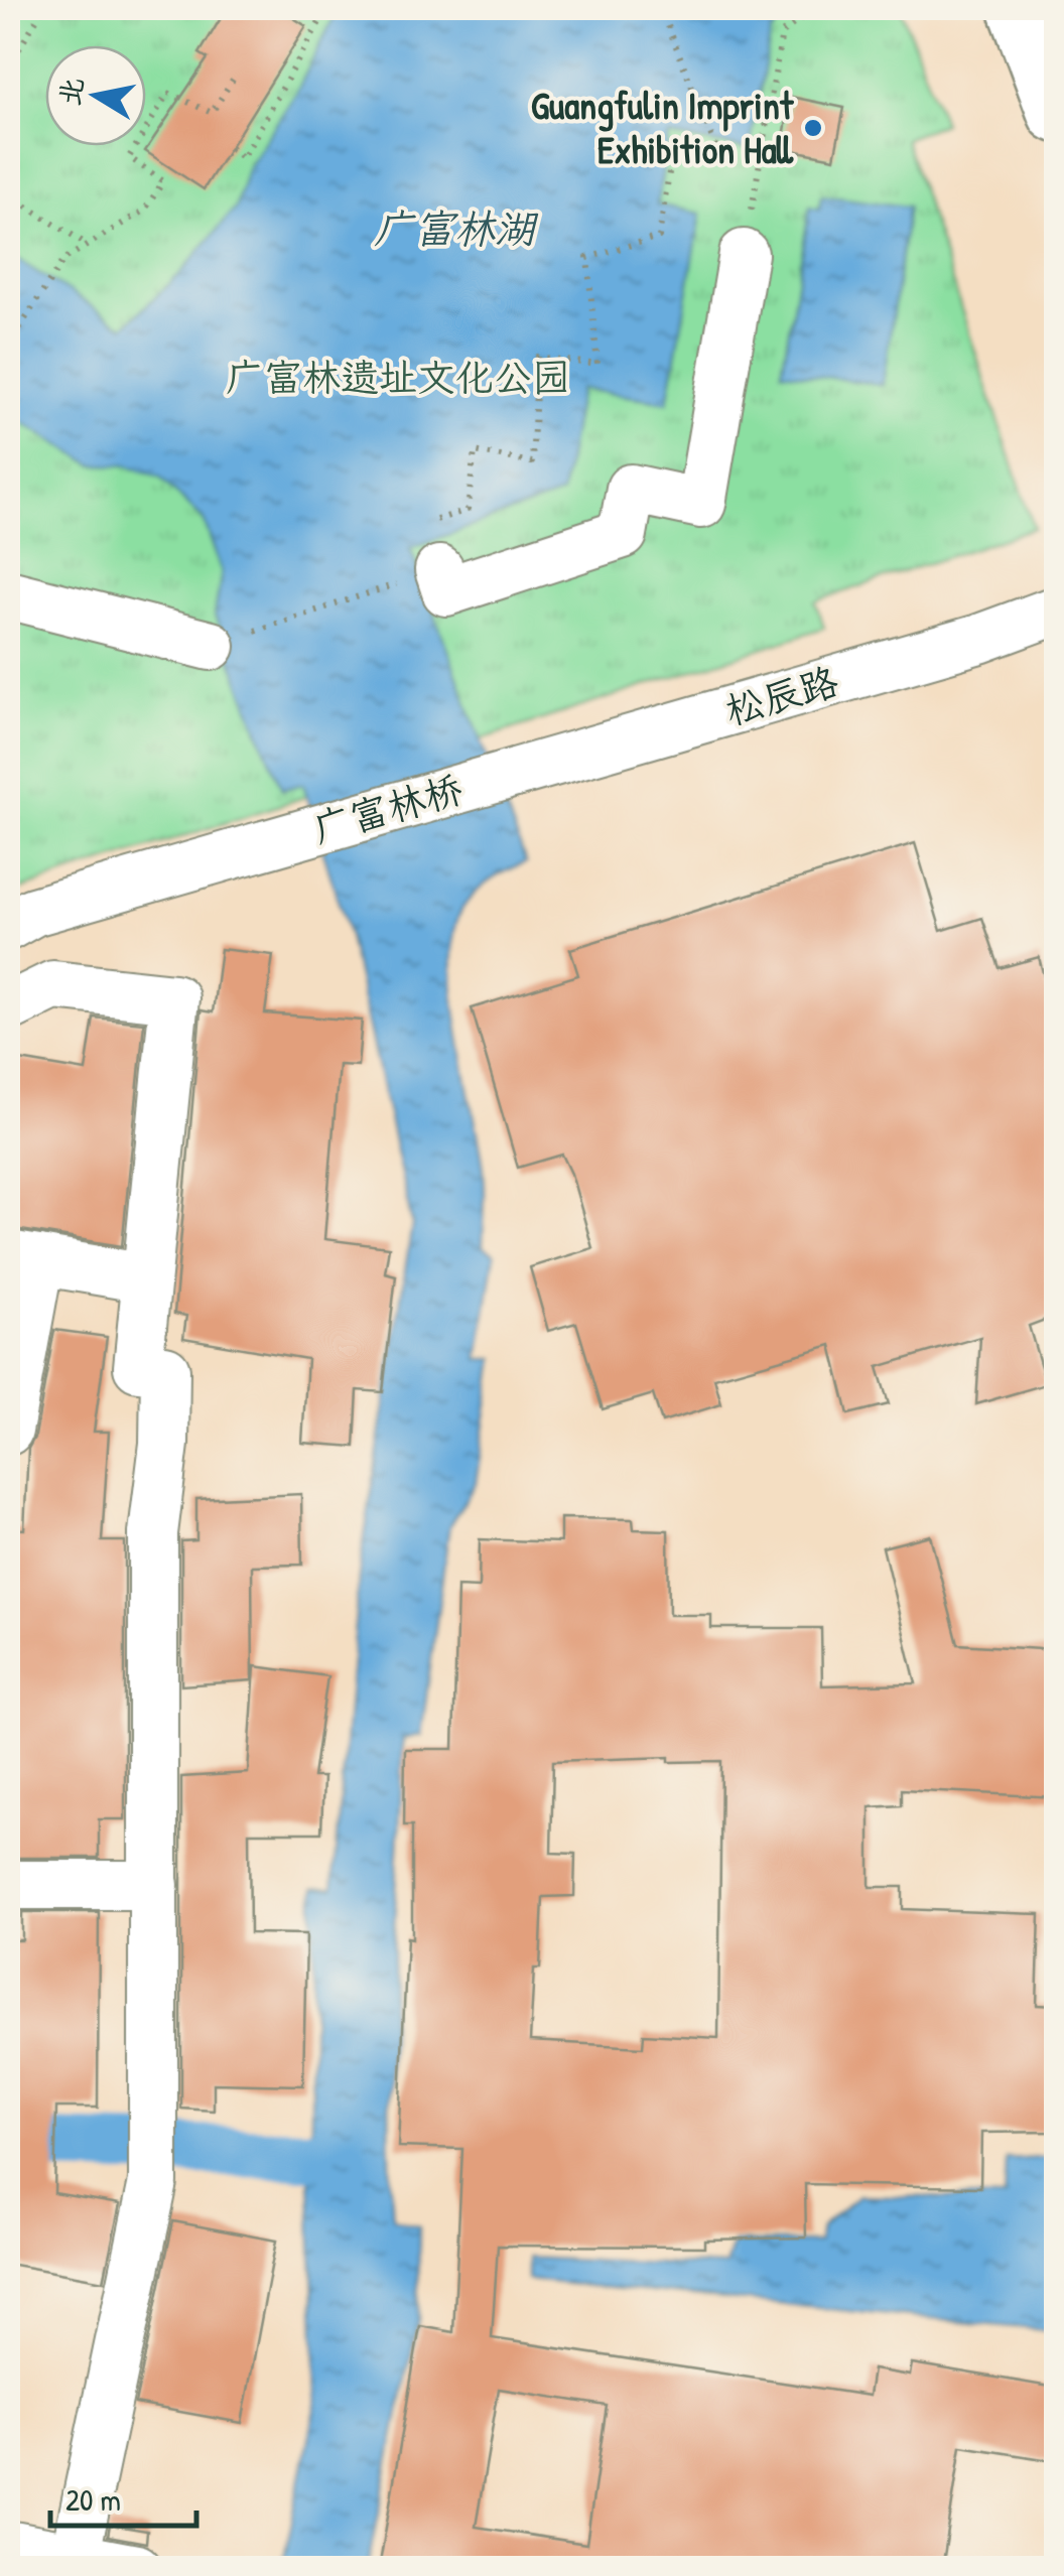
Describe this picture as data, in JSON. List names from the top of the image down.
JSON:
{
  "streets": {
    "street": ["松辰路", "广富林桥"]
  },
  "crossings": [
    ["松辰路", "广富林桥"]
  ],
  "water": ["广富林湖"],
  "parks": ["广富林遗址文化公园"],
  "places": ["Guangfulin Imprint Exhibition Hall"],
  "scale_bar": "20 m",
  "north": "left"
}
